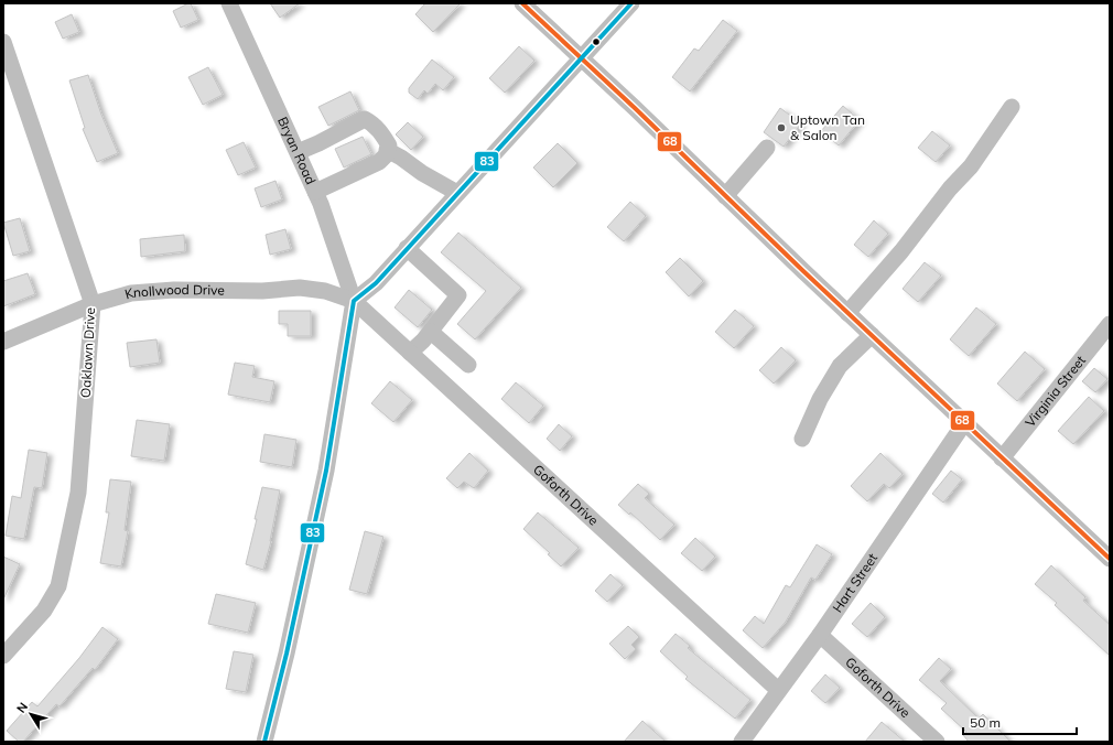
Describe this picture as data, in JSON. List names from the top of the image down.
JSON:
{
  "streets": {
    "street": [
      "Bryan Road",
      "Knollwood Drive",
      "Oaklawn Drive",
      "Virginia Street",
      "Goforth Drive",
      "Hart Street"
    ]
  },
  "crossings": [
    ["Bryan Road", "Knollwood Drive"],
    ["Bryan Road", "Goforth Drive"],
    ["Knollwood Drive", "Oaklawn Drive"],
    ["Knollwood Drive", "Goforth Drive"],
    ["Goforth Drive", "Hart Street"]
  ],
  "places": ["Uptown Tan & Salon"],
  "lines": ["transit line 68", "transit line 83"],
  "scale_bar": "50 m",
  "north": "top left"
}
